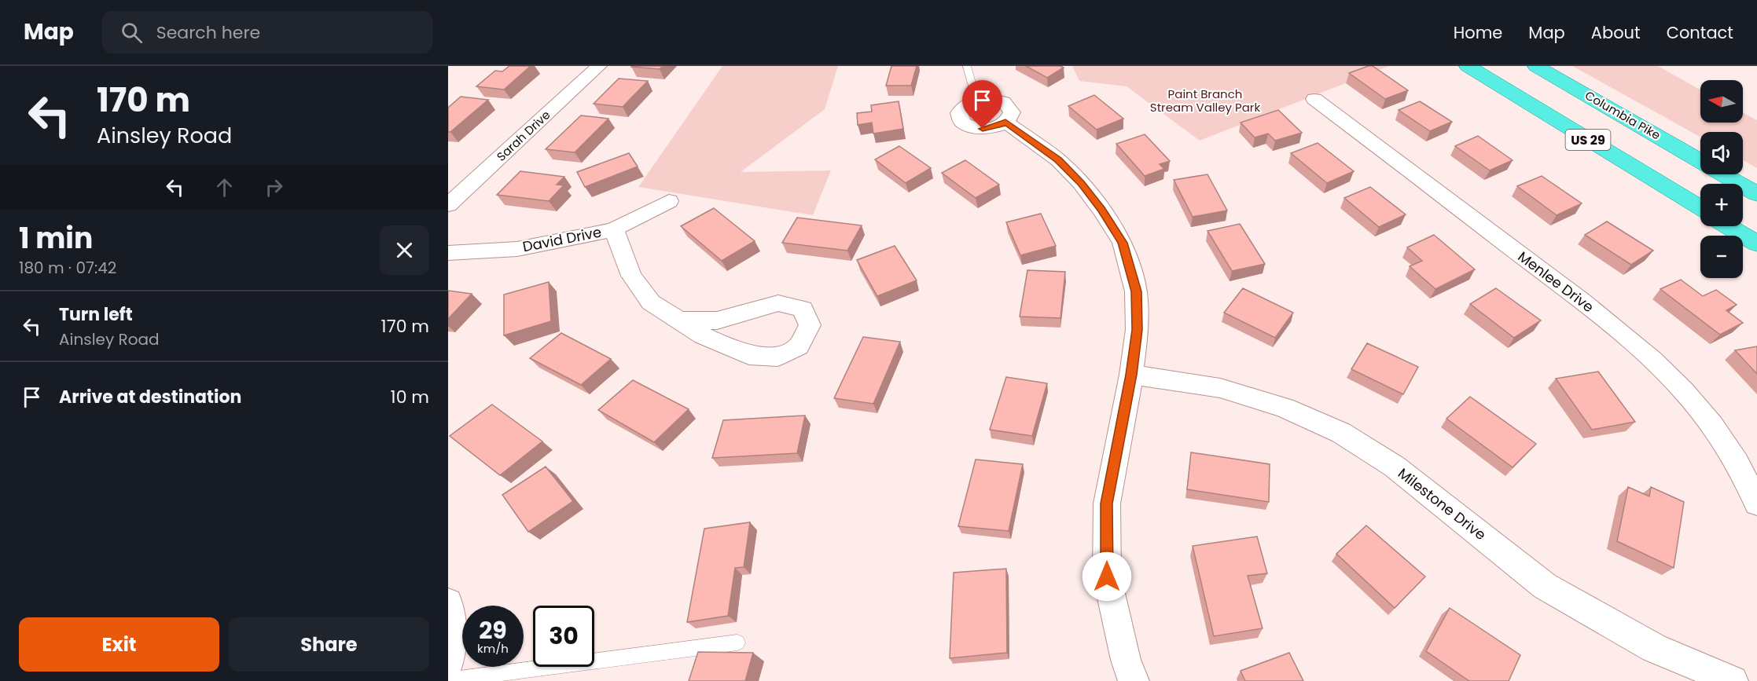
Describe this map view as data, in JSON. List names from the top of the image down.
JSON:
{
  "streets": {
    "highway": ["Columbia Pike", "US 29"],
    "street": [
      "Sarah Drive",
      "David Drive",
      "Menlee Drive",
      "Milestone Drive"
    ]
  },
  "parks": ["Paint Branch Stream Valley Park"],
  "north": "left",
  "page": {
    "header": "Map",
    "search": "Search here",
    "nav": [
      "Home",
      "Map",
      "About",
      "Contact"
    ],
    "turn": ["170 m", "Ainsley Road"],
    "map_buttons": ["+", "−"],
    "heading": ["1 min", "180 m · 07:42"],
    "list": [
      {
        "name": "Turn left",
        "note": "Ainsley Road",
        "value": "170 m"
      },
      {
        "name": "Arrive at destination",
        "value": "10 m"
      }
    ],
    "speed": "29 km/h",
    "limit": "30",
    "buttons": ["Exit", "Share"]
  }
}
